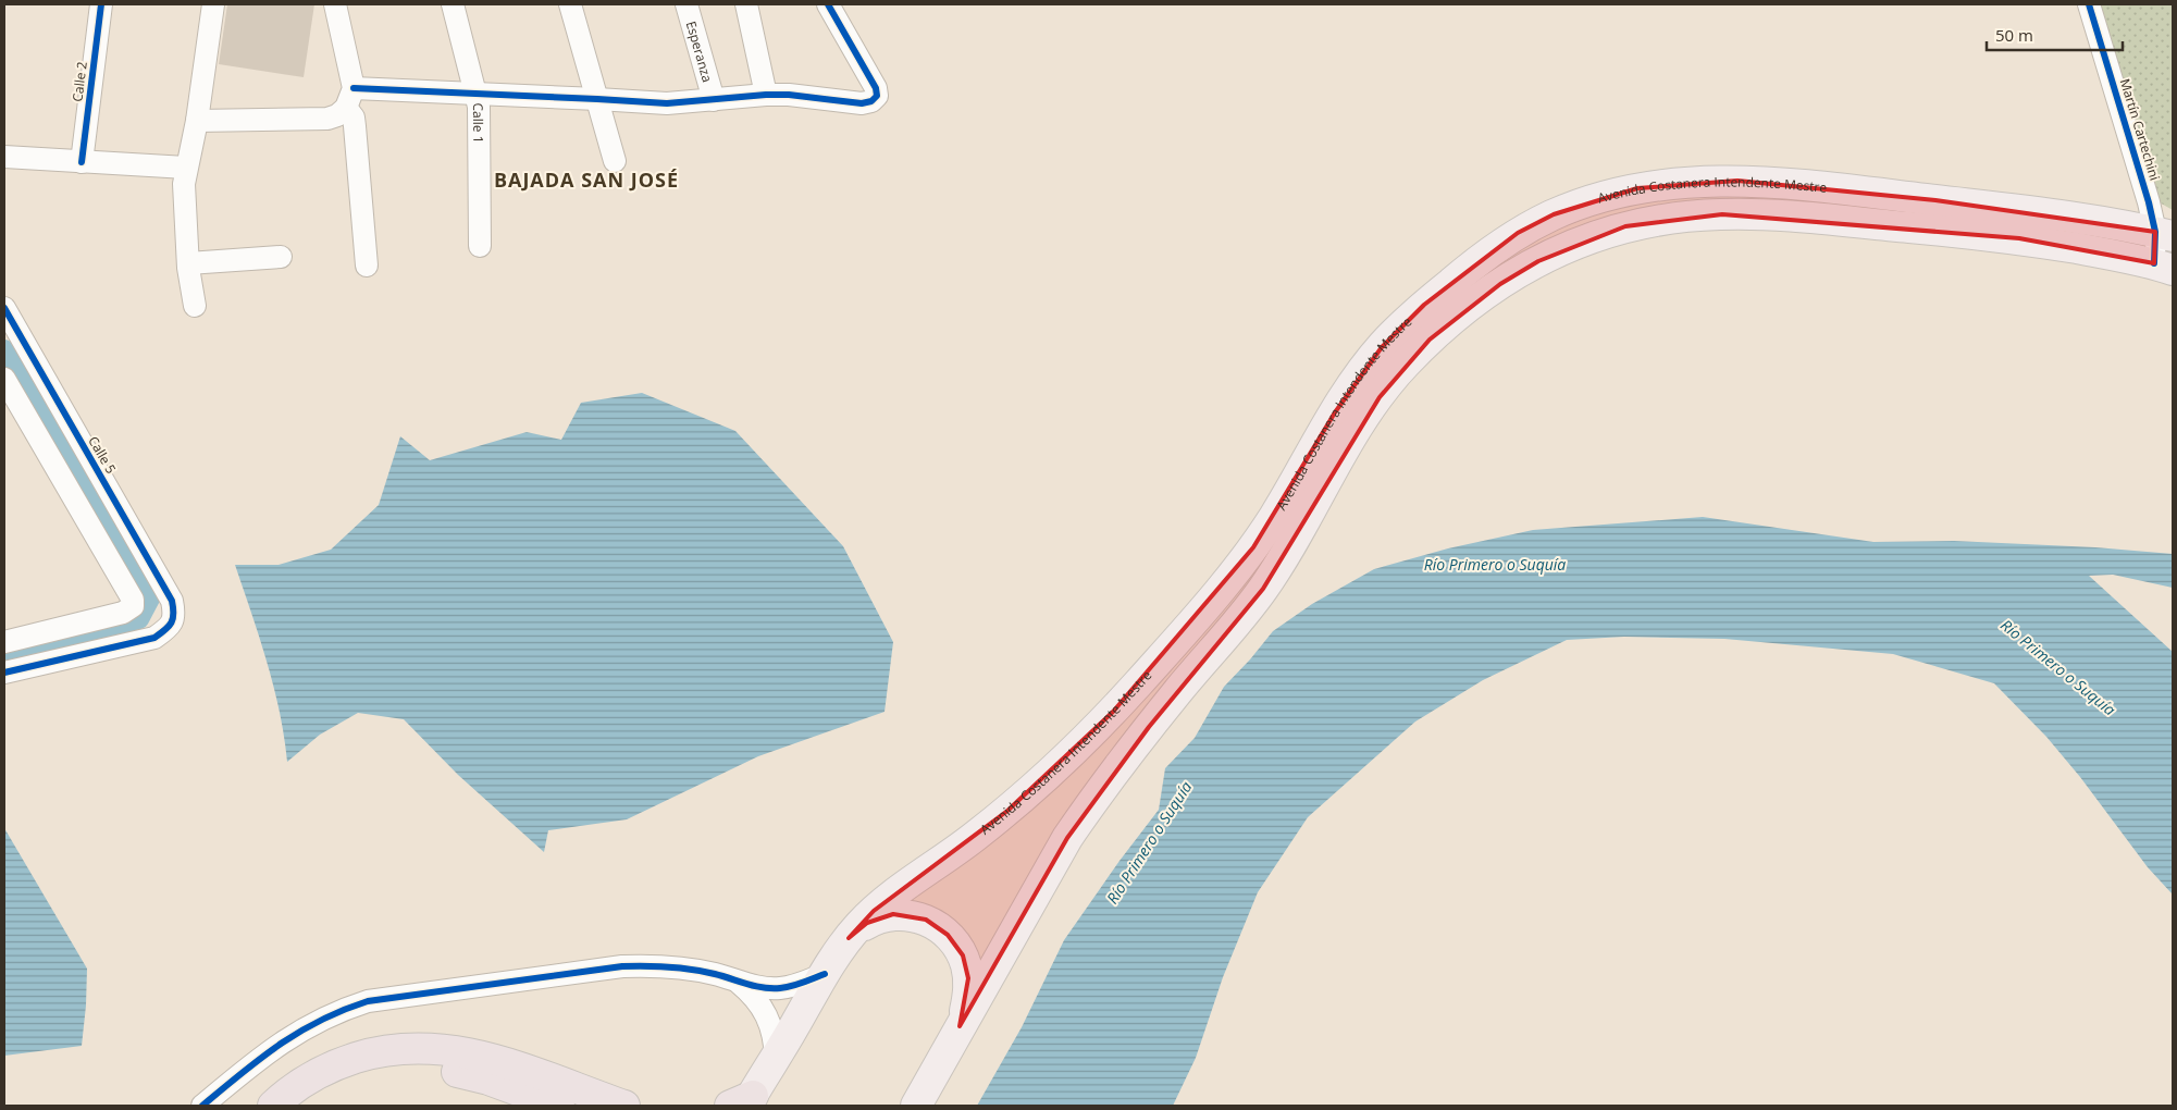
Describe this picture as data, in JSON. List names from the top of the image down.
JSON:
{
  "streets": {
    "main road": ["Avenida Costanera Intendente Mestre"],
    "street": [
      "Esperanza",
      "Calle 2",
      "Calle 1",
      "Martín Cartechini",
      "Calle 5"
    ]
  },
  "crossings": [
    ["Martín Cartechini", "Avenida Costanera Intendente Mestre"]
  ],
  "districts": ["BAJADA SAN JOSÉ"],
  "water": ["Río Primero o Suquía"],
  "scale_bar": "50 m"
}
